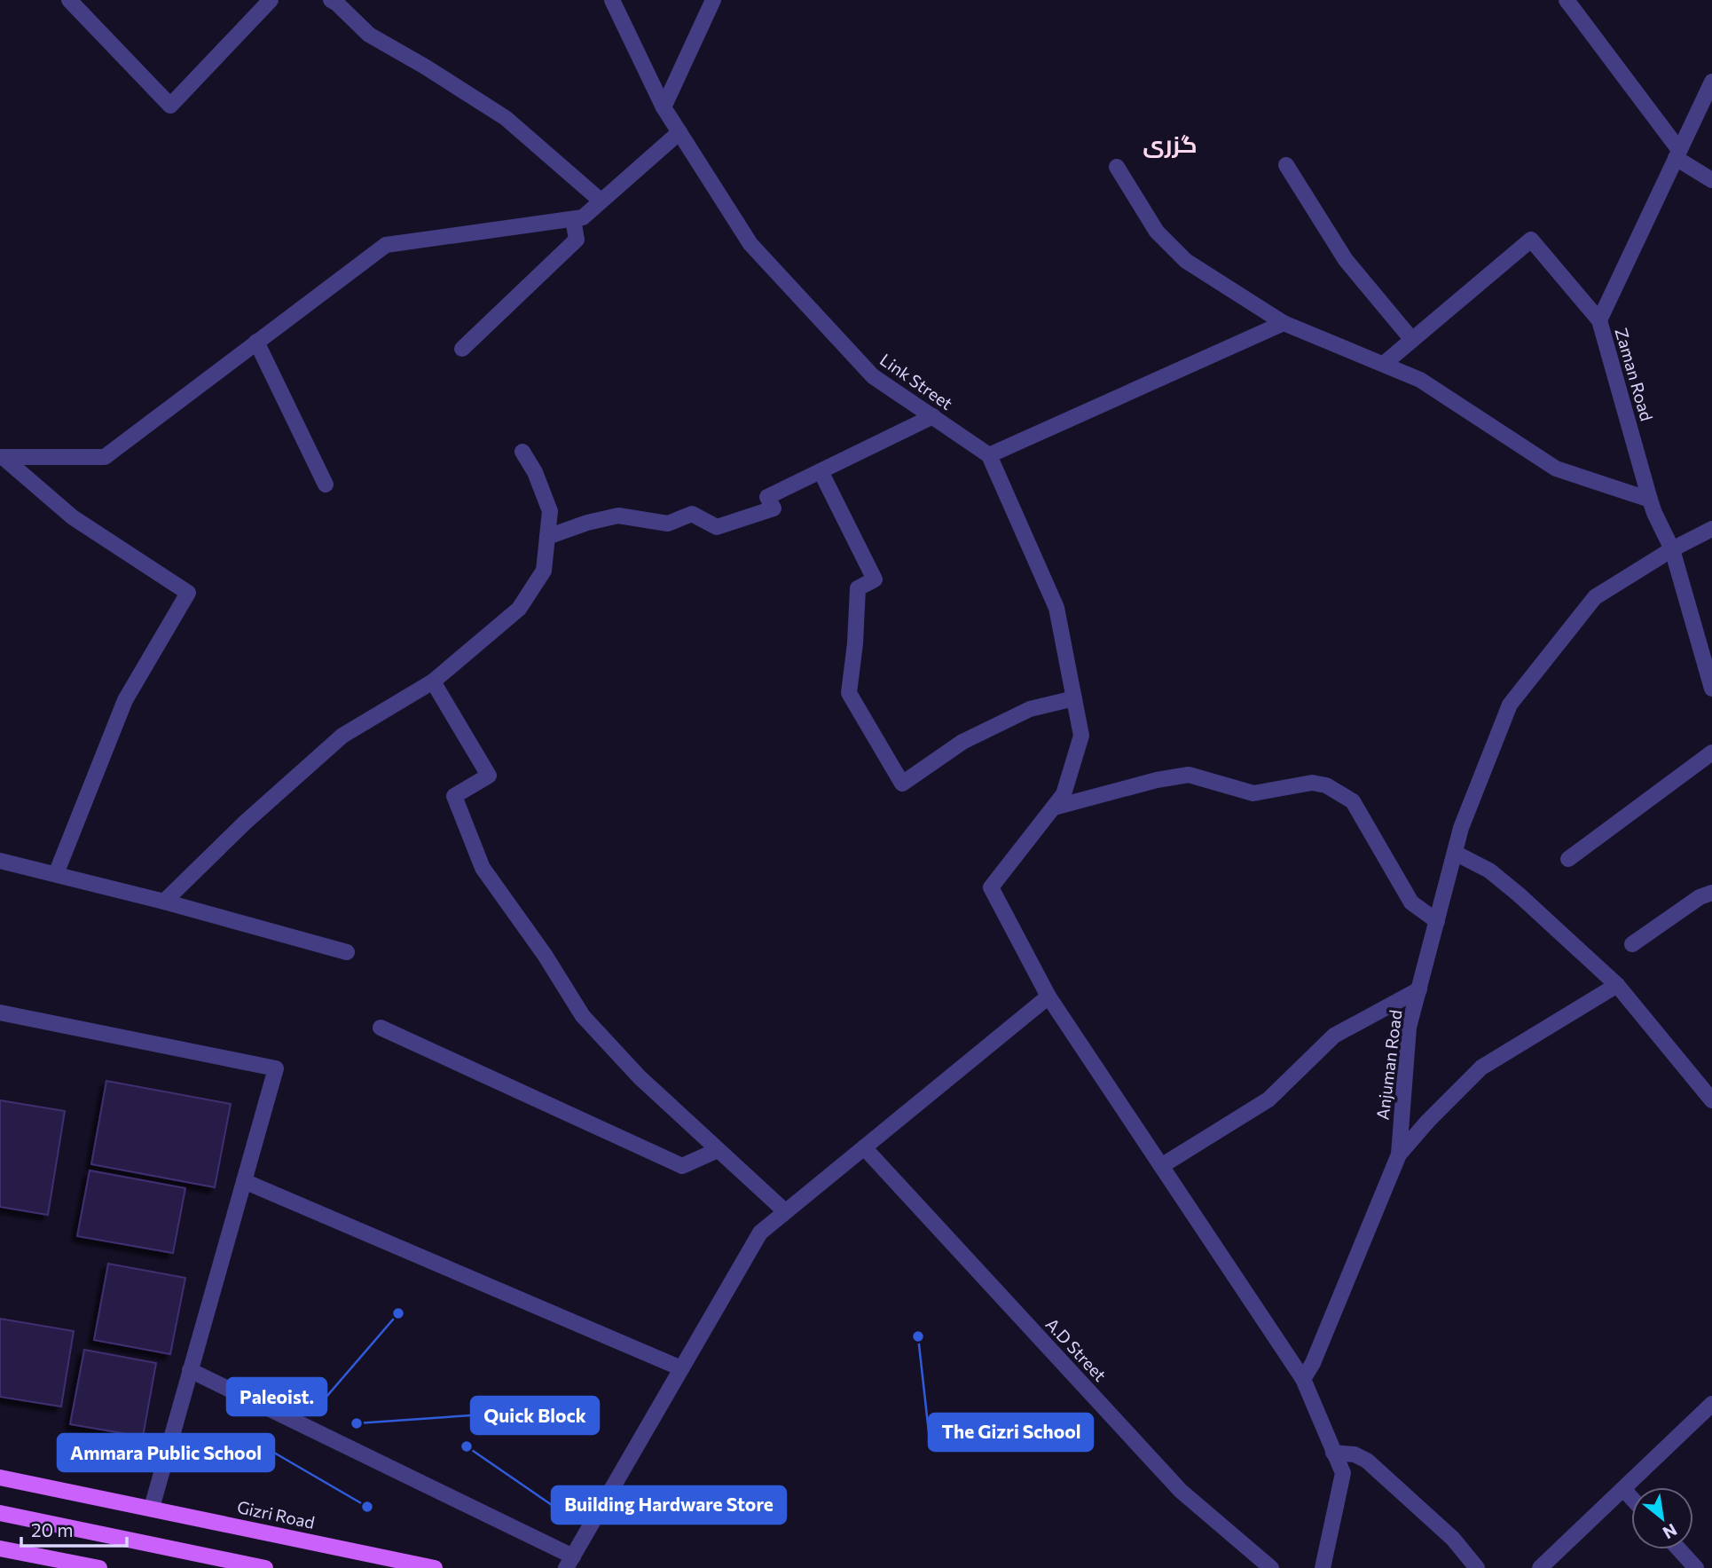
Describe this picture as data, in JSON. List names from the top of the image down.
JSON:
{
  "streets": {
    "main road": ["Gizri Road"],
    "street": [
      "Zaman Road",
      "Link Street",
      "Anjuman Road",
      "A.D Street"
    ]
  },
  "crossings": [
    ["Zaman Road", "Anjuman Road"]
  ],
  "districts": ["گزری"],
  "places": [
    "Paleoist.",
    "The Gizri School",
    "Quick Block",
    "Building Hardware Store",
    "Ammara Public School"
  ],
  "scale_bar": "20 m",
  "north": "bottom right"
}
